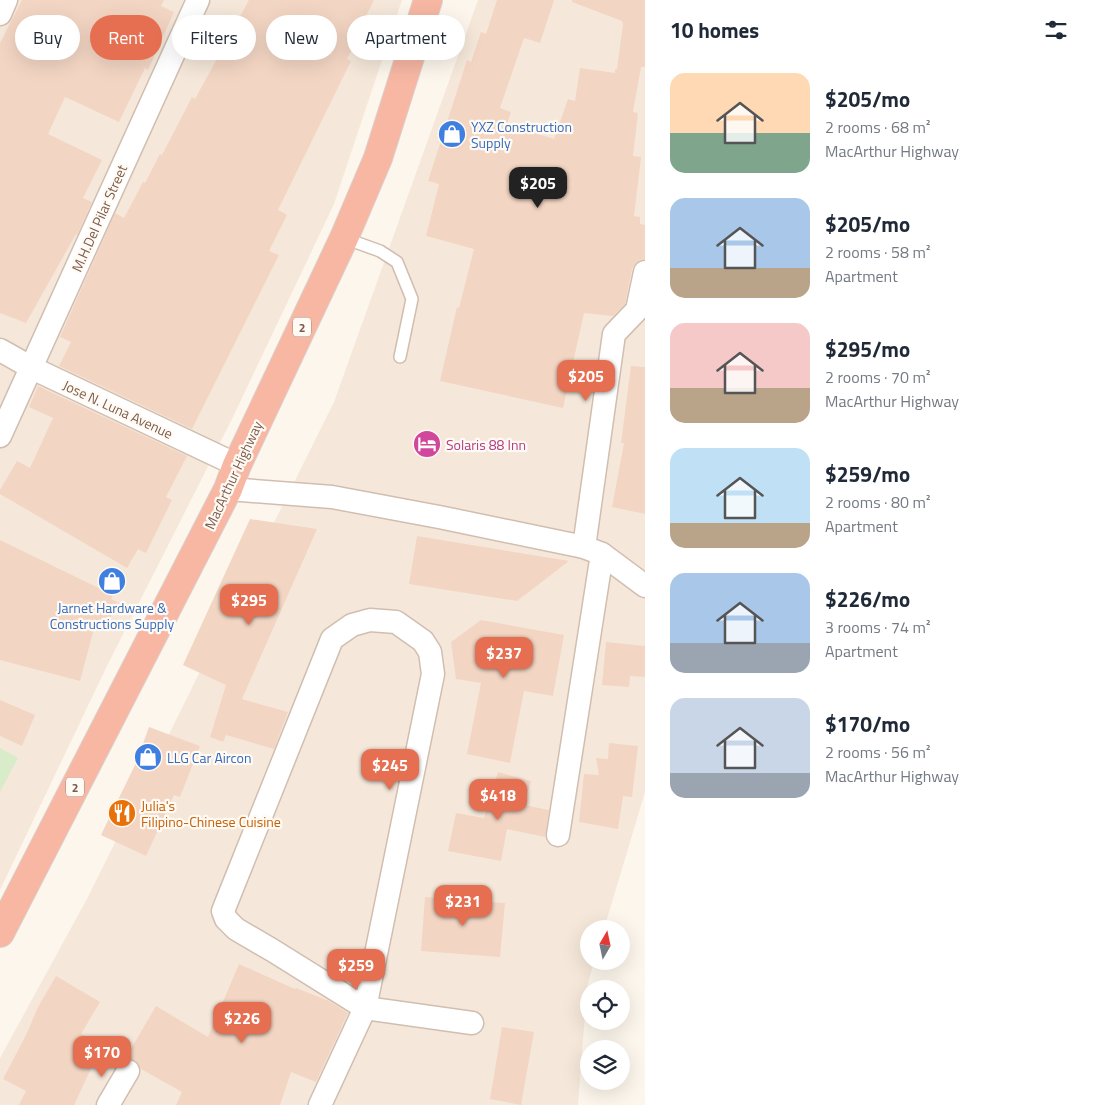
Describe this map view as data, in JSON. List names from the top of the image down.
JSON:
{
  "streets": {
    "highway": ["2", "MacArthur Highway"],
    "street": ["M.H.Del Pilar Street", "Jose N. Luna Avenue"]
  },
  "crossings": [
    ["M.H.Del Pilar Street", "Jose N. Luna Avenue"],
    ["Jose N. Luna Avenue", "MacArthur Highway"]
  ],
  "places": {
    "shop": ["YXZ Construction Supply", "Jarnet Hardware & Constructions Supply", "LLG Car Aircon"],
    "hotel": ["Solaris 88 Inn"],
    "restaurant": ["Julia's Filipino-Chinese Cuisine"]
  },
  "north": "top",
  "page": {
    "heading": "10 homes",
    "chip": [
      "Buy",
      "Rent",
      "Filters",
      "New",
      "Apartment"
    ],
    "list": [
      {
        "name": "$205/mo",
        "note": "2 rooms · 68 m² · MacArthur Highway"
      },
      {
        "name": "$205/mo",
        "note": "2 rooms · 58 m² · Apartment"
      },
      {
        "name": "$295/mo",
        "note": "2 rooms · 70 m² · MacArthur Highway"
      },
      {
        "name": "$259/mo",
        "note": "2 rooms · 80 m² · Apartment"
      },
      {
        "name": "$226/mo",
        "note": "3 rooms · 74 m² · Apartment"
      },
      {
        "name": "$170/mo",
        "note": "2 rooms · 56 m² · MacArthur Highway"
      }
    ],
    "price": [
      "$205",
      "$205",
      "$295",
      "$237",
      "$245",
      "$418",
      "$231",
      "$259",
      "$226",
      "$170"
    ]
  }
}
